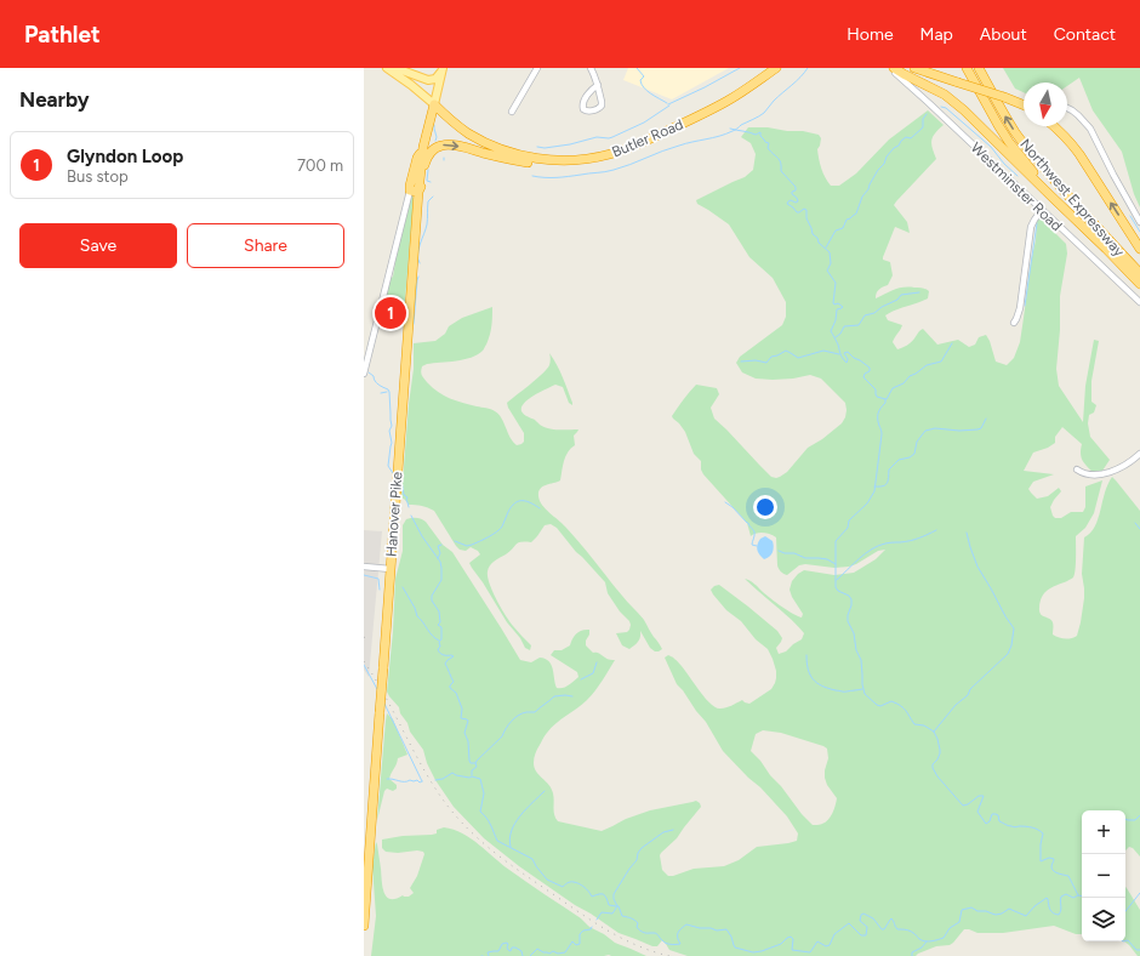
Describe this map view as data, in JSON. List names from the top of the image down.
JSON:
{
  "streets": {
    "highway": ["Butler Road", "Northwest Expressway", "Hanover Pike"],
    "street": ["Westminster Road"]
  },
  "crossings": [
    ["Butler Road", "Hanover Pike"]
  ],
  "north": "bottom",
  "page": {
    "header": "Pathlet",
    "nav": [
      "Home",
      "Map",
      "About",
      "Contact"
    ],
    "heading": "Nearby",
    "list": [
      {
        "mark": "1",
        "name": "Glyndon Loop",
        "note": "Bus stop",
        "value": "700 m"
      }
    ],
    "buttons": ["Save", "Share"],
    "pins": "1",
    "map_buttons": ["+", "−"]
  }
}
